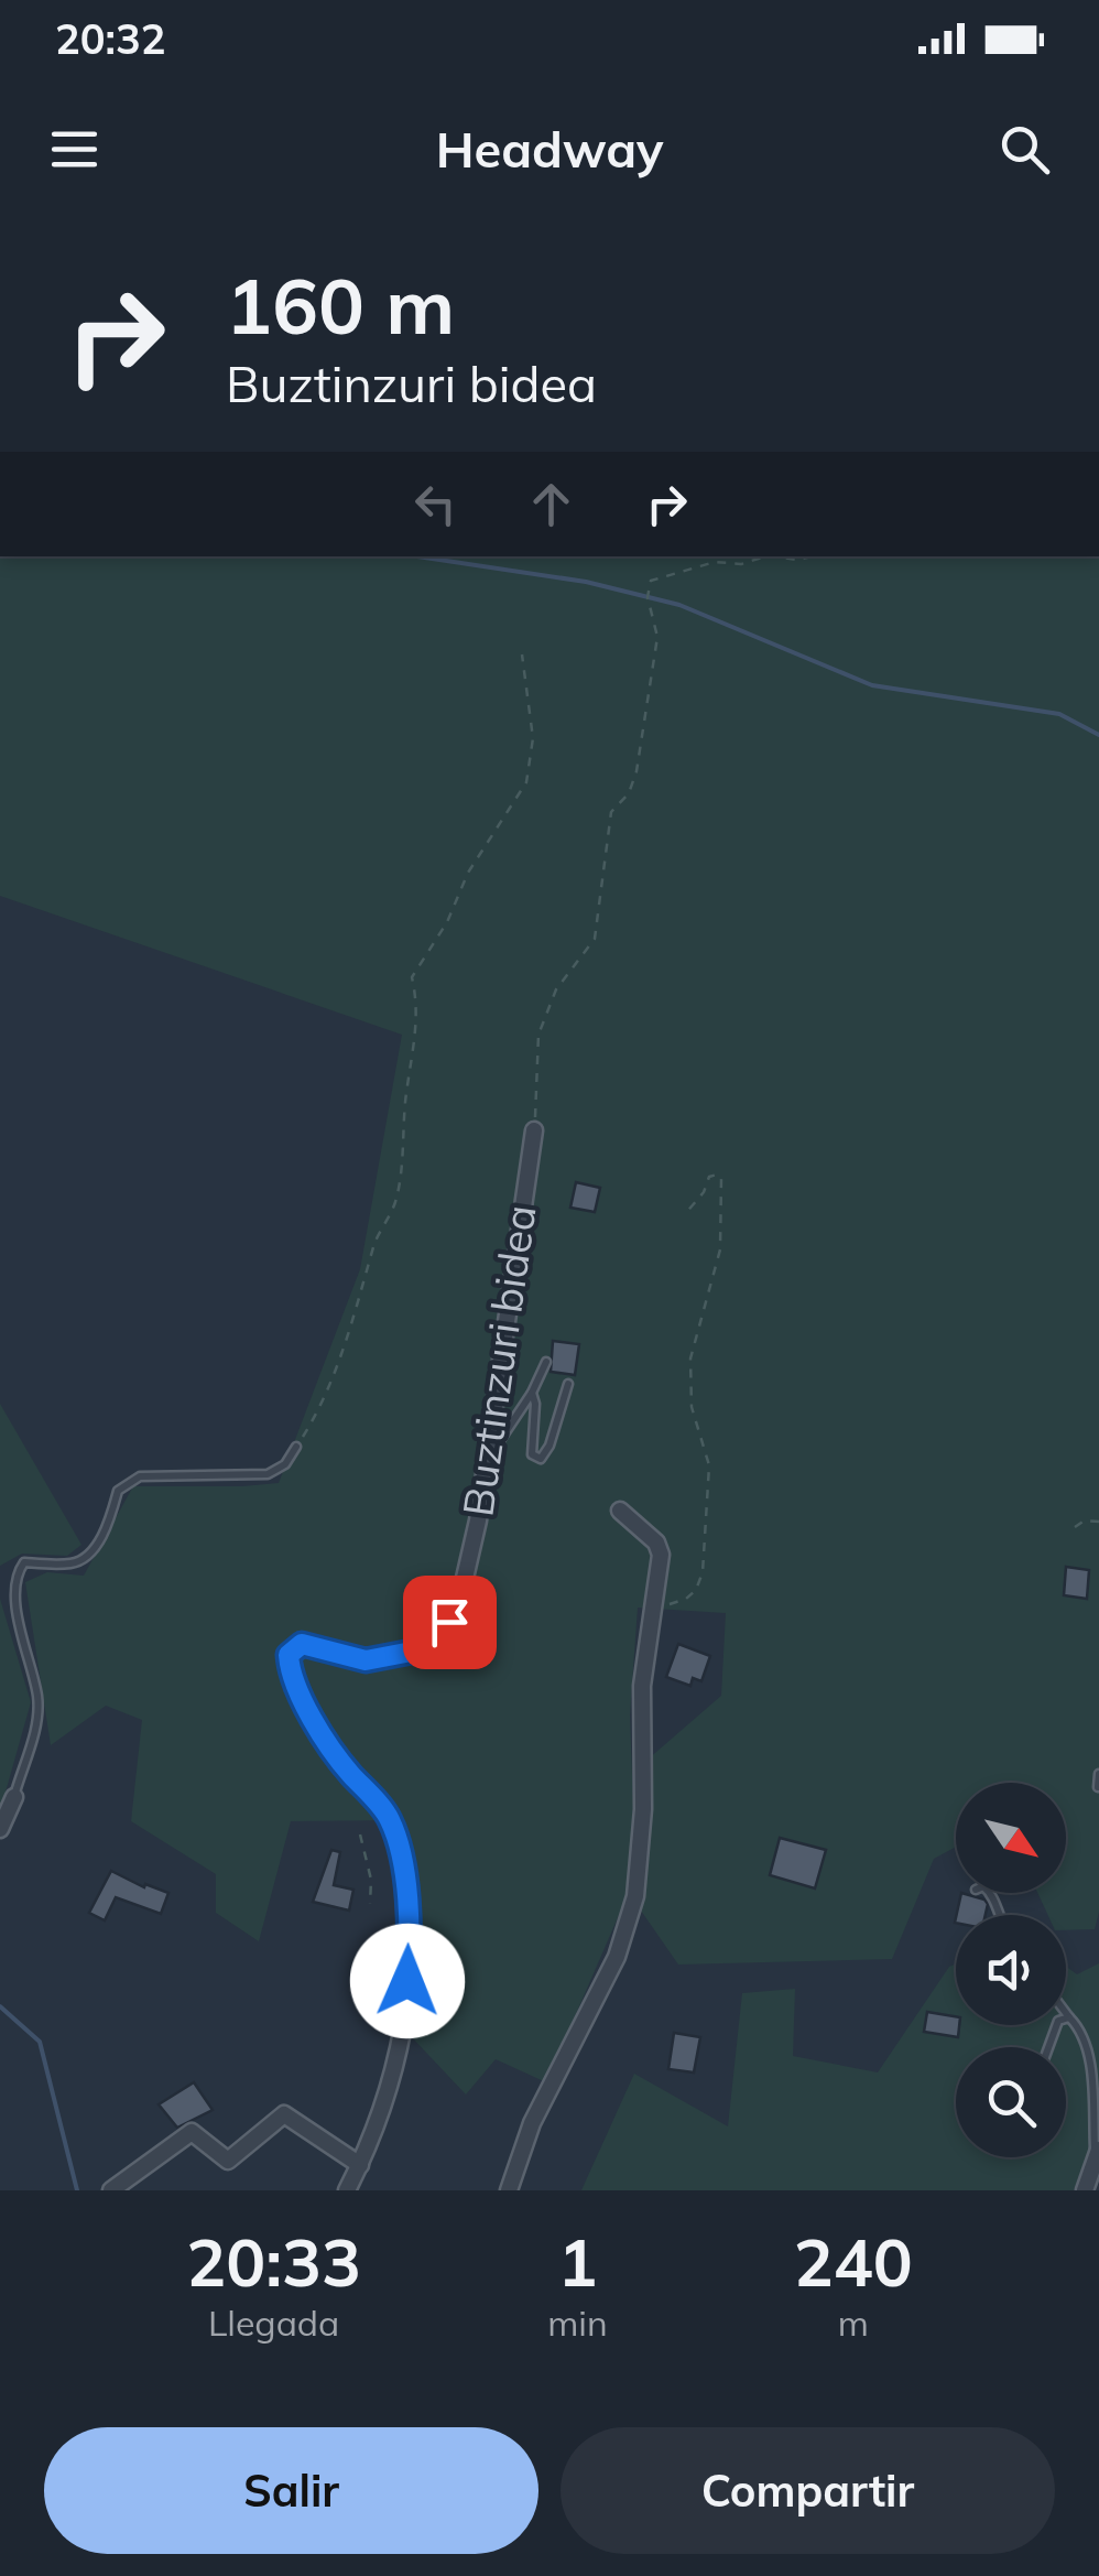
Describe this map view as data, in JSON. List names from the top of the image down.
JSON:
{
  "streets": {
    "street": ["Buztinzuri bidea"]
  },
  "north": "bottom right",
  "page": {
    "status": "20:32",
    "header": "Headway",
    "turn": ["160 m", "Buztinzuri bidea"],
    "eta": [
      "20:33",
      "Llegada",
      "1",
      "min",
      "240",
      "m"
    ],
    "buttons": ["Salir", "Compartir"]
  }
}
